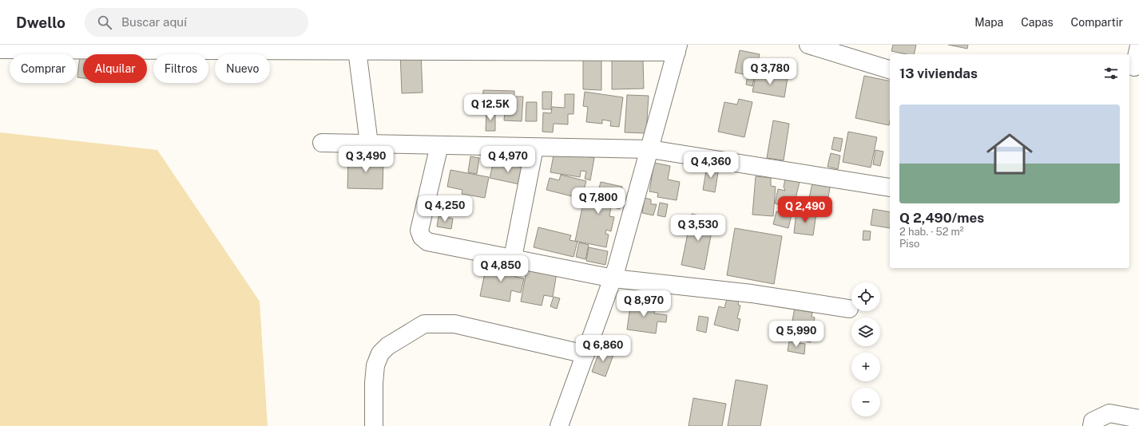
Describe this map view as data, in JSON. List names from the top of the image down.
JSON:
{
  "page": {
    "header": "Dwello",
    "search": "Buscar aquí",
    "nav": ["Mapa", "Capas", "Compartir"],
    "chip": [
      "Comprar",
      "Alquilar",
      "Filtros",
      "Nuevo"
    ],
    "heading": "13 viviendas",
    "price": [
      "Q 3,780",
      "Q 12.5K",
      "Q 3,490",
      "Q 4,970",
      "Q 4,360",
      "Q 7,800",
      "Q 4,250",
      "Q 2,490",
      "Q 3,530",
      "Q 4,850",
      "Q 8,970",
      "Q 5,990",
      "Q 6,860"
    ],
    "list": [
      {
        "name": "Q 2,490/mes",
        "note": "2 hab. · 52 m² · Piso"
      }
    ],
    "map_buttons": ["+", "−"]
  }
}
